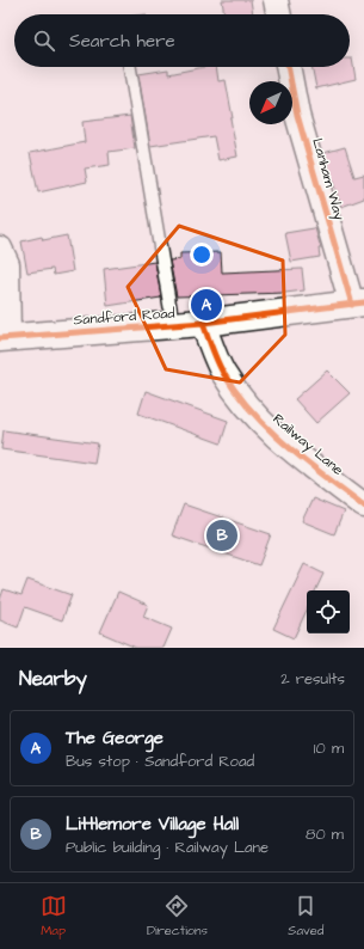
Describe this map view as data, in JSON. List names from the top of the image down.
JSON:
{
  "streets": {
    "street": ["Lanham Way", "Sandford Road", "Railway Lane"]
  },
  "crossings": [
    ["Lanham Way", "Sandford Road"],
    ["Sandford Road", "Railway Lane"]
  ],
  "north": "bottom left",
  "page": {
    "search": "Search here",
    "pins": ["A", "B"],
    "heading": ["Nearby", "2 results"],
    "list": [
      {
        "mark": "A",
        "name": "The George",
        "note": "Bus stop · Sandford Road",
        "value": "10 m"
      },
      {
        "mark": "B",
        "name": "Littlemore Village Hall",
        "note": "Public building · Railway Lane",
        "value": "80 m"
      }
    ],
    "nav": ["Map", "Directions", "Saved"]
  }
}
